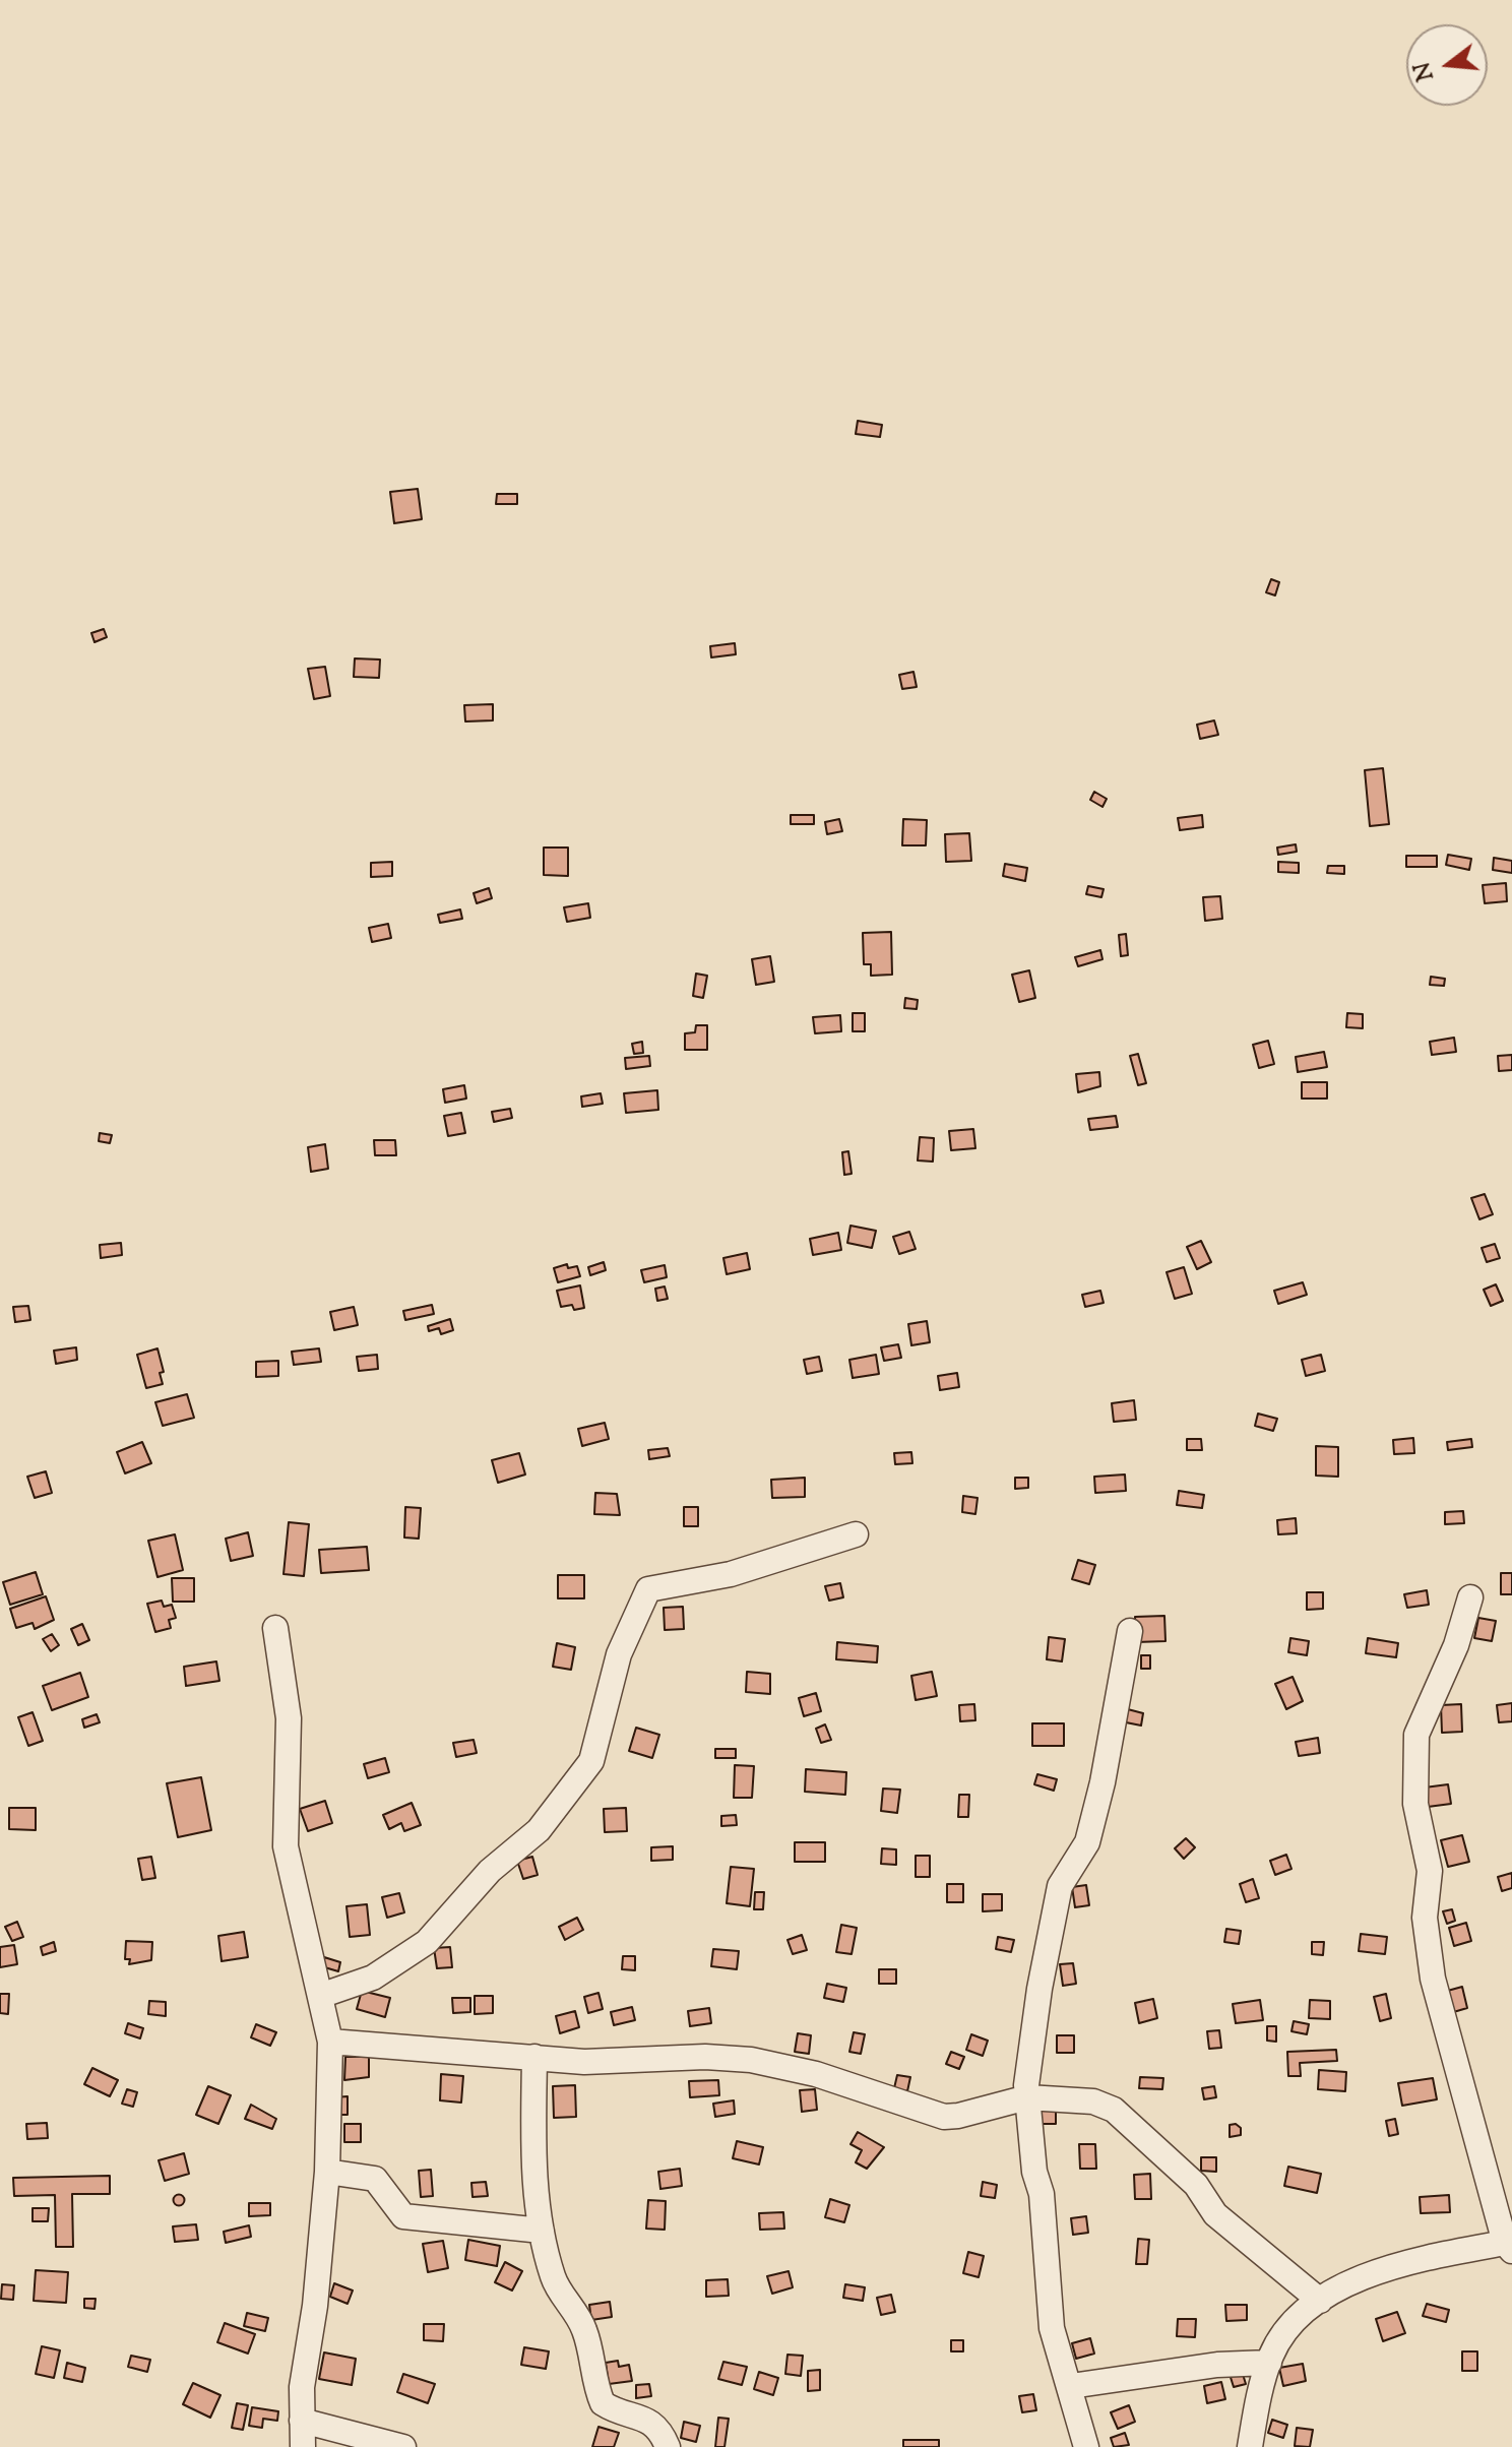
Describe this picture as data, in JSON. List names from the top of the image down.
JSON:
{
  "north": "left"
}
